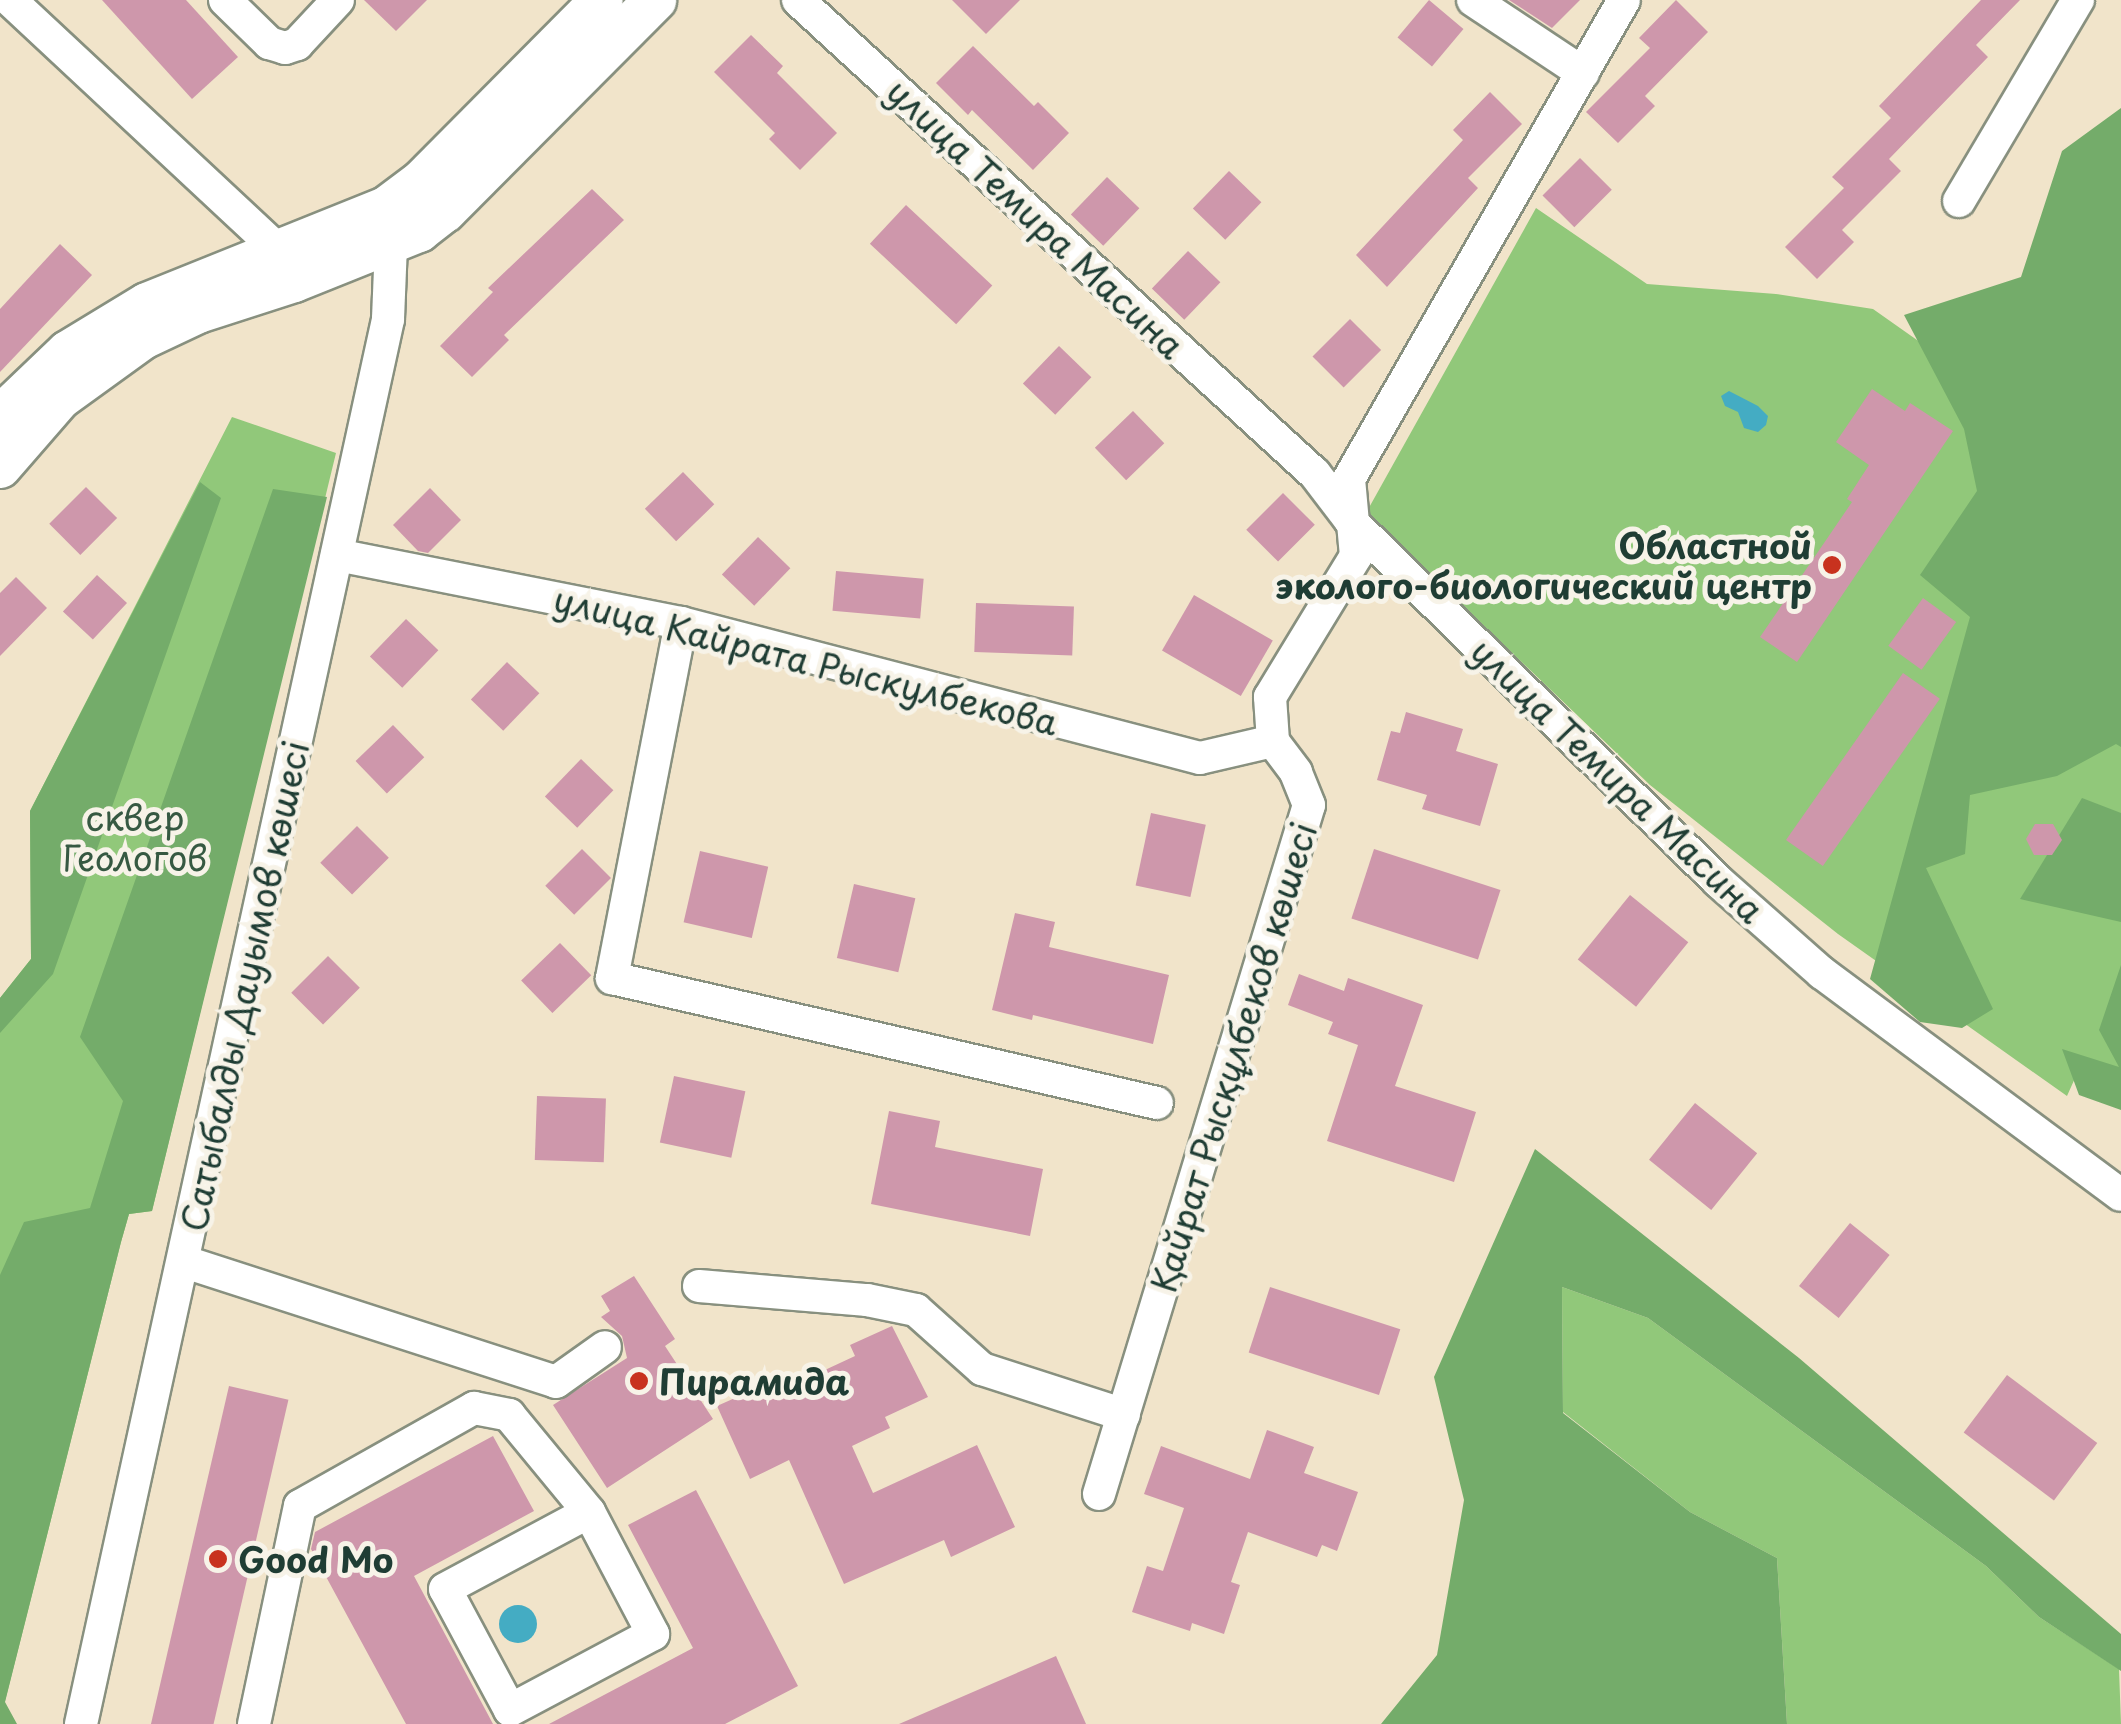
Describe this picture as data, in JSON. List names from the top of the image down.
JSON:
{
  "streets": {
    "street": [
      "улица Темира Масина",
      "улица Кайрата Рыскулбекова",
      "Сатыбалды Дауымов көшесі",
      "Қайрат Рысқұлбеков көшесі"
    ]
  },
  "crossings": [
    ["улица Кайрата Рыскулбекова", "Сатыбалды Дауымов көшесі"],
    ["улица Кайрата Рыскулбекова", "Қайрат Рысқұлбеков көшесі"]
  ],
  "parks": ["сквер Геологов"],
  "places": ["Областной эколого-биологический центр", "Пирамида", "Good Mo"]
}
